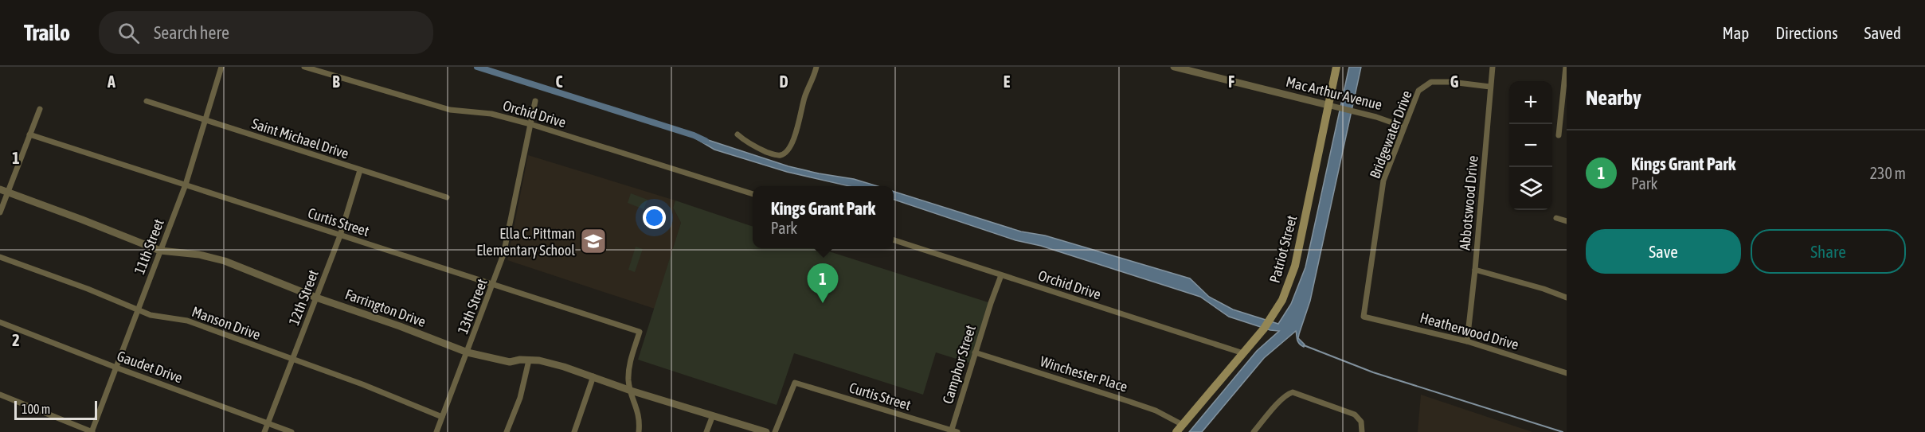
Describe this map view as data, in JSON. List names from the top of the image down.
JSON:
{
  "streets": {
    "main road": ["Patriot Street"],
    "street": [
      "Mac Arthur Avenue",
      "Orchid Drive",
      "Bridgewater Drive",
      "Saint Michael Drive",
      "Abbotswood Drive",
      "Curtis Street",
      "11th Street",
      "12th Street",
      "13th Street",
      "Farrington Drive",
      "Manson Drive",
      "Heatherwood Drive",
      "Camphor Street",
      "Gaudet Drive",
      "Winchester Place"
    ]
  },
  "crossings": [
    ["Mac Arthur Avenue", "Bridgewater Drive"],
    ["Mac Arthur Avenue", "Patriot Street"],
    ["Orchid Drive", "Patriot Street"],
    ["Orchid Drive", "13th Street"],
    ["Orchid Drive", "Camphor Street"],
    ["Bridgewater Drive", "Abbotswood Drive"],
    ["Bridgewater Drive", "Heatherwood Drive"],
    ["Saint Michael Drive", "11th Street"],
    ["Saint Michael Drive", "12th Street"],
    ["Abbotswood Drive", "Heatherwood Drive"],
    ["Curtis Street", "11th Street"],
    ["Curtis Street", "12th Street"],
    ["Curtis Street", "13th Street"],
    ["Curtis Street", "Farrington Drive"],
    ["Curtis Street", "Camphor Street"],
    ["11th Street", "Farrington Drive"],
    ["11th Street", "Manson Drive"],
    ["11th Street", "Gaudet Drive"],
    ["Patriot Street", "Winchester Place"],
    ["12th Street", "Farrington Drive"],
    ["12th Street", "Manson Drive"],
    ["12th Street", "Gaudet Drive"],
    ["13th Street", "Farrington Drive"],
    ["13th Street", "Manson Drive"],
    ["Camphor Street", "Winchester Place"]
  ],
  "places": {
    "school or university": ["Ella C. Pittman Elementary School"]
  },
  "scale_bar": "100 m",
  "page": {
    "header": "Trailo",
    "search": "Search here",
    "nav": ["Map", "Directions", "Saved"],
    "heading": "Nearby",
    "map_buttons": ["+", "−"],
    "list": [
      {
        "mark": "1",
        "name": "Kings Grant Park",
        "note": "Park",
        "value": "230 m"
      }
    ],
    "popup": ["Kings Grant Park", "Park"],
    "buttons": ["Save", "Share"],
    "pins": "1",
    "scale": "100 m"
  },
  "grid": {
    "columns": [
      "A",
      "B",
      "C",
      "D",
      "E",
      "F",
      "G"
    ],
    "rows": ["1", "2"]
  }
}
